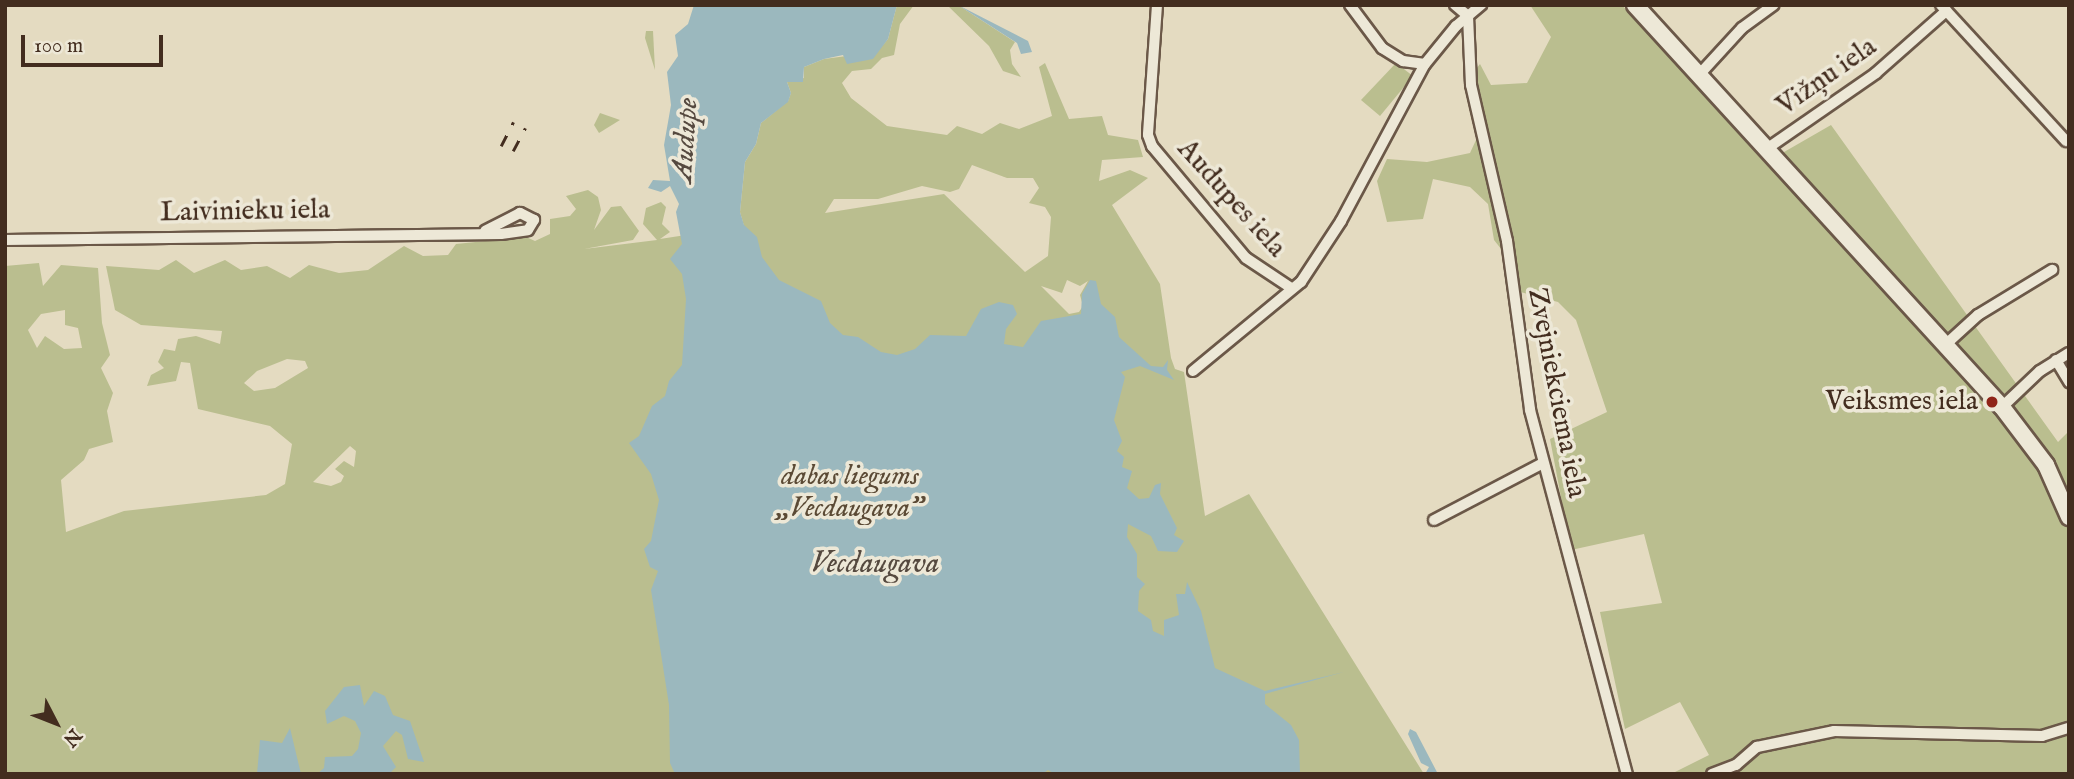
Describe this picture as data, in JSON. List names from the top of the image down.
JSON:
{
  "streets": {
    "street": [
      "Vižņu iela",
      "Audupes iela",
      "Laivinieku iela",
      "Zvejniekciema iela"
    ]
  },
  "water": ["Audupe", "Vecdaugava"],
  "parks": ["dabas liegums „Vecdaugava”"],
  "places": ["Veiksmes iela"],
  "scale_bar": "100 m",
  "north": "bottom right"
}
